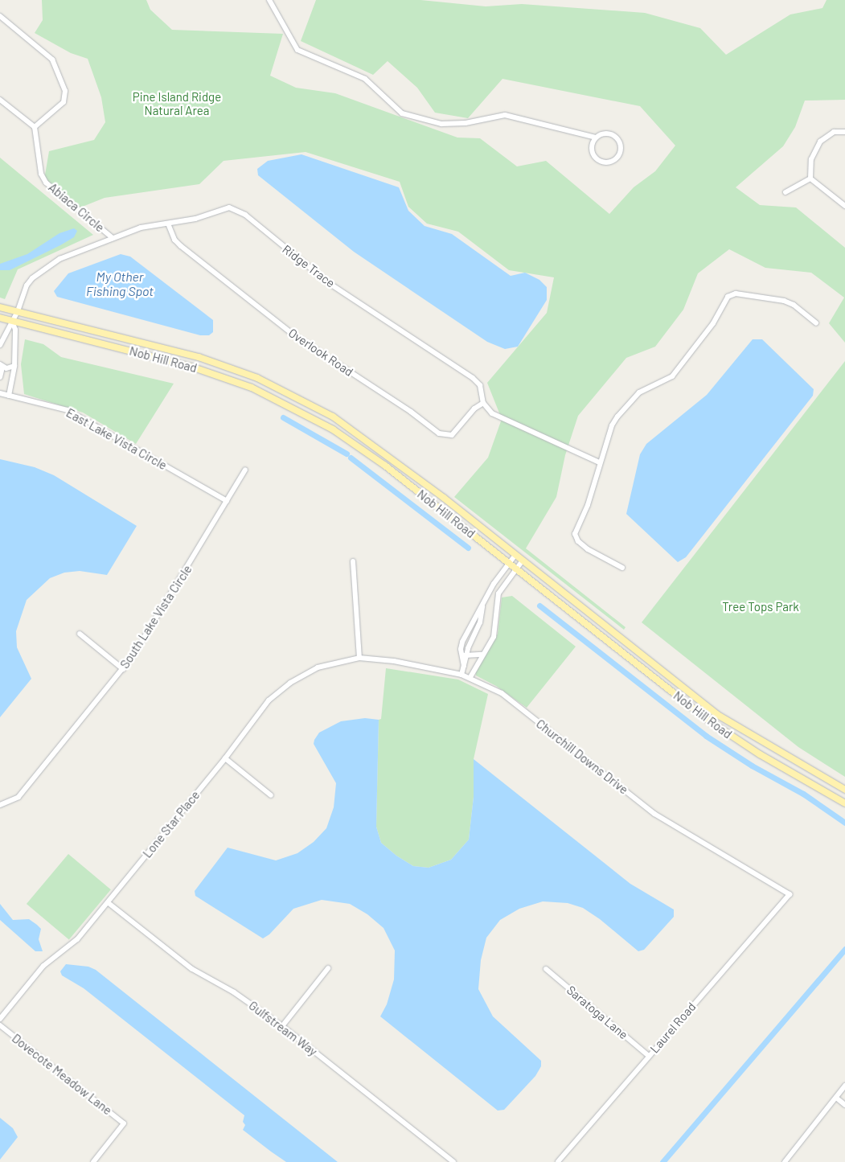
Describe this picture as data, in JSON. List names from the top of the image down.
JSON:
{
  "streets": {
    "main road": ["Nob Hill Road"],
    "street": [
      "Abiaca Circle",
      "Ridge Trace",
      "Overlook Road",
      "East Lake Vista Circle",
      "South Lake Vista Circle",
      "Churchill Downs Drive",
      "Lone Star Place",
      "Saratoga Lane",
      "Laurel Road",
      "Gulfstream Way",
      "Dovecote Meadow Lane"
    ]
  },
  "crossings": [
    ["Abiaca Circle", "Ridge Trace"],
    ["Ridge Trace", "Overlook Road"],
    ["Ridge Trace", "Nob Hill Road"],
    ["East Lake Vista Circle", "South Lake Vista Circle"],
    ["Churchill Downs Drive", "Lone Star Place"],
    ["Churchill Downs Drive", "Laurel Road"],
    ["Lone Star Place", "Gulfstream Way"],
    ["Saratoga Lane", "Laurel Road"]
  ],
  "water": ["My Other Fishing Spot"],
  "parks": ["Pine Island Ridge Natural Area", "Tree Tops Park"]
}
